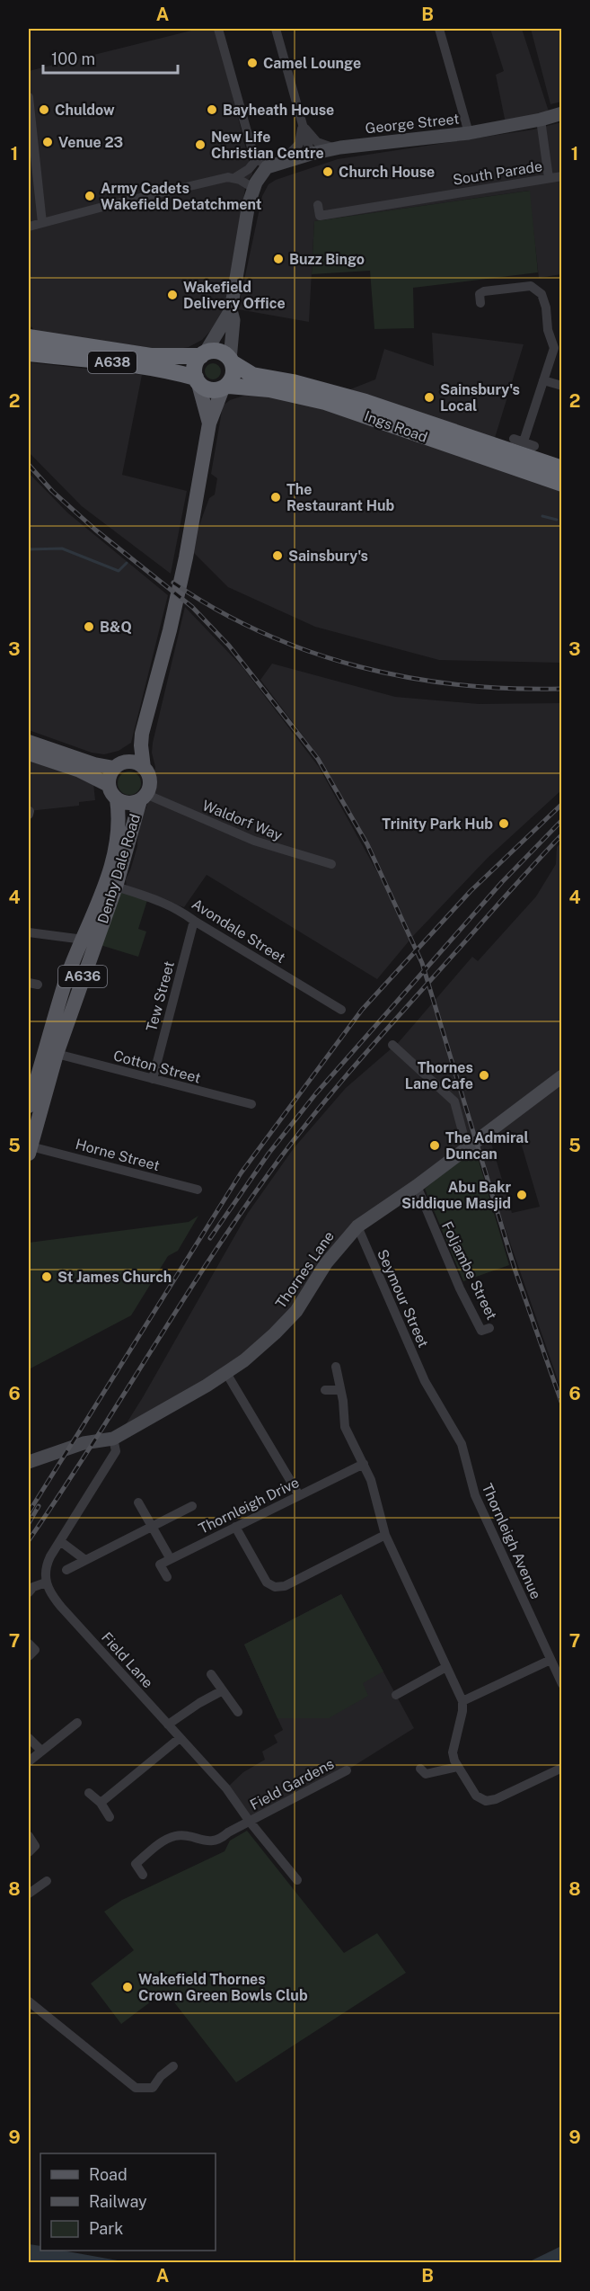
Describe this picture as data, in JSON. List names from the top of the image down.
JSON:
{
  "streets": {
    "highway": ["A638", "Ings Road"],
    "main road": ["Denby Dale Road", "A636"],
    "street": [
      "George Street",
      "South Parade",
      "Waldorf Way",
      "Avondale Street",
      "Tew Street",
      "Cotton Street",
      "Horne Street",
      "Thornes Lane",
      "Foljambe Street",
      "Seymour Street",
      "Thornleigh Drive",
      "Thornleigh Avenue",
      "Field Lane",
      "Field Gardens"
    ]
  },
  "crossings": [
    ["A638", "Ings Road"],
    ["A638", "A636"],
    ["Ings Road", "A636"],
    ["Waldorf Way", "Denby Dale Road"],
    ["Waldorf Way", "A636"],
    ["Denby Dale Road", "Avondale Street"],
    ["Denby Dale Road", "A636"],
    ["Denby Dale Road", "Cotton Street"],
    ["Denby Dale Road", "Horne Street"],
    ["Avondale Street", "Tew Street"],
    ["Tew Street", "Cotton Street"],
    ["Thornes Lane", "Foljambe Street"],
    ["Thornes Lane", "Seymour Street"],
    ["Seymour Street", "Thornleigh Avenue"],
    ["Field Lane", "Field Gardens"]
  ],
  "places": [
    "Camel Lounge",
    "Chuldow",
    "Bayheath House",
    "Venue 23",
    "New Life Christian Centre",
    "Church House",
    "Army Cadets Wakefield Detatchment",
    "Buzz Bingo",
    "Wakefield Delivery Office",
    "Sainsbury's Local",
    "The Restaurant Hub",
    "Sainsbury's",
    "B&Q",
    "Trinity Park Hub",
    "Thornes Lane Cafe",
    "The Admiral Duncan",
    "Abu Bakr Siddique Masjid",
    "St James Church",
    "Wakefield Thornes Crown Green Bowls Club"
  ],
  "legend": ["Road", "Railway", "Park"],
  "scale_bar": "100 m",
  "grid": {
    "columns": ["A", "B"],
    "rows": [
      "1",
      "2",
      "3",
      "4",
      "5",
      "6",
      "7",
      "8",
      "9"
    ]
  }
}
